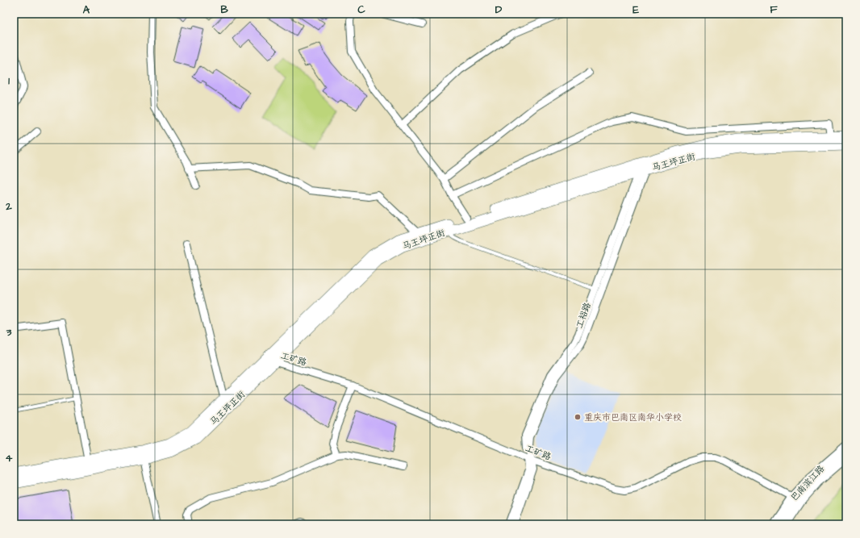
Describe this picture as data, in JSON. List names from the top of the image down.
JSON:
{
  "streets": {
    "main road": ["马王坪正街", "巴南滨江路"],
    "street": ["工裕路", "工矿路"]
  },
  "crossings": [
    ["马王坪正街", "工裕路"],
    ["马王坪正街", "工矿路"],
    ["工裕路", "工矿路"],
    ["工矿路", "巴南滨江路"]
  ],
  "places": ["重庆市巴南区南华小学校"],
  "grid": {
    "columns": [
      "A",
      "B",
      "C",
      "D",
      "E",
      "F"
    ],
    "rows": [
      "1",
      "2",
      "3",
      "4"
    ]
  }
}
